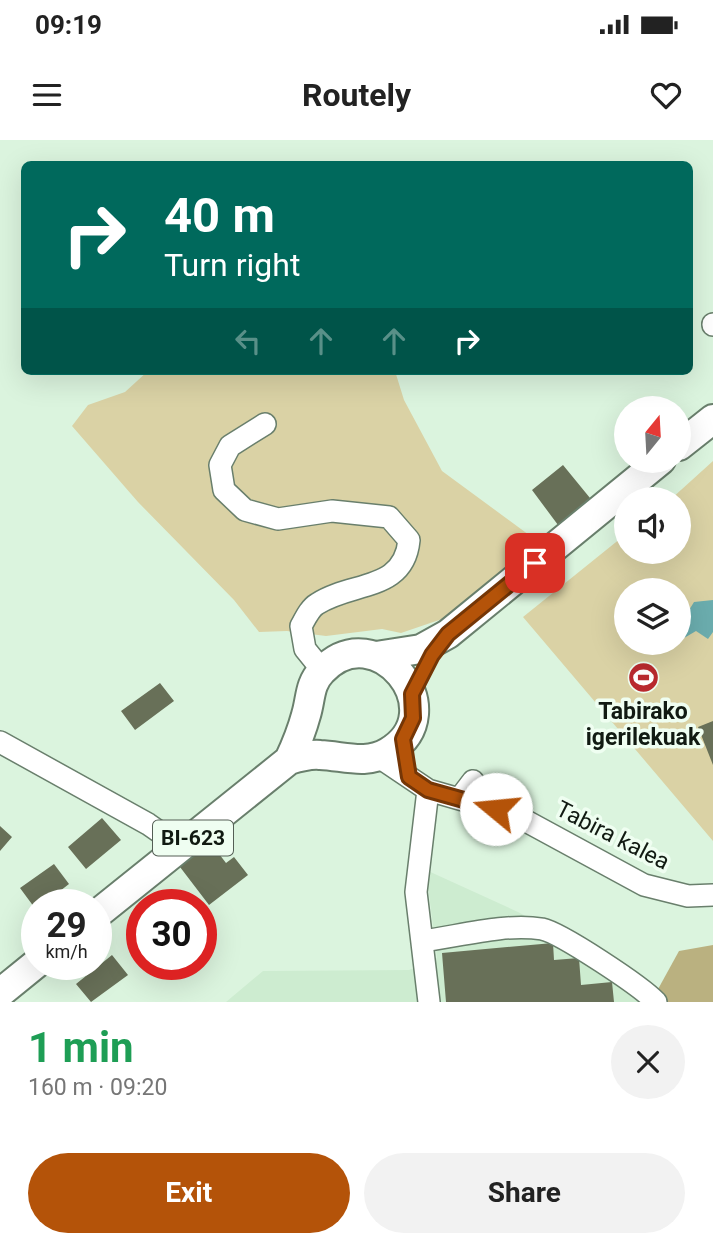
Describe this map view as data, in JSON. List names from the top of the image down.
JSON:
{
  "streets": {
    "main road": ["BI-623"],
    "street": ["Tabira kalea"]
  },
  "crossings": [
    ["Tabira kalea", "BI-623"]
  ],
  "places": {
    "sports": ["Tabirako igerilekuak"]
  },
  "north": "top",
  "page": {
    "status": "09:19",
    "header": "Routely",
    "turn": ["40 m", "Turn right"],
    "speed": "29 km/h",
    "limit": "30",
    "heading": ["1 min", "160 m · 09:20"],
    "buttons": ["Exit", "Share"]
  }
}
